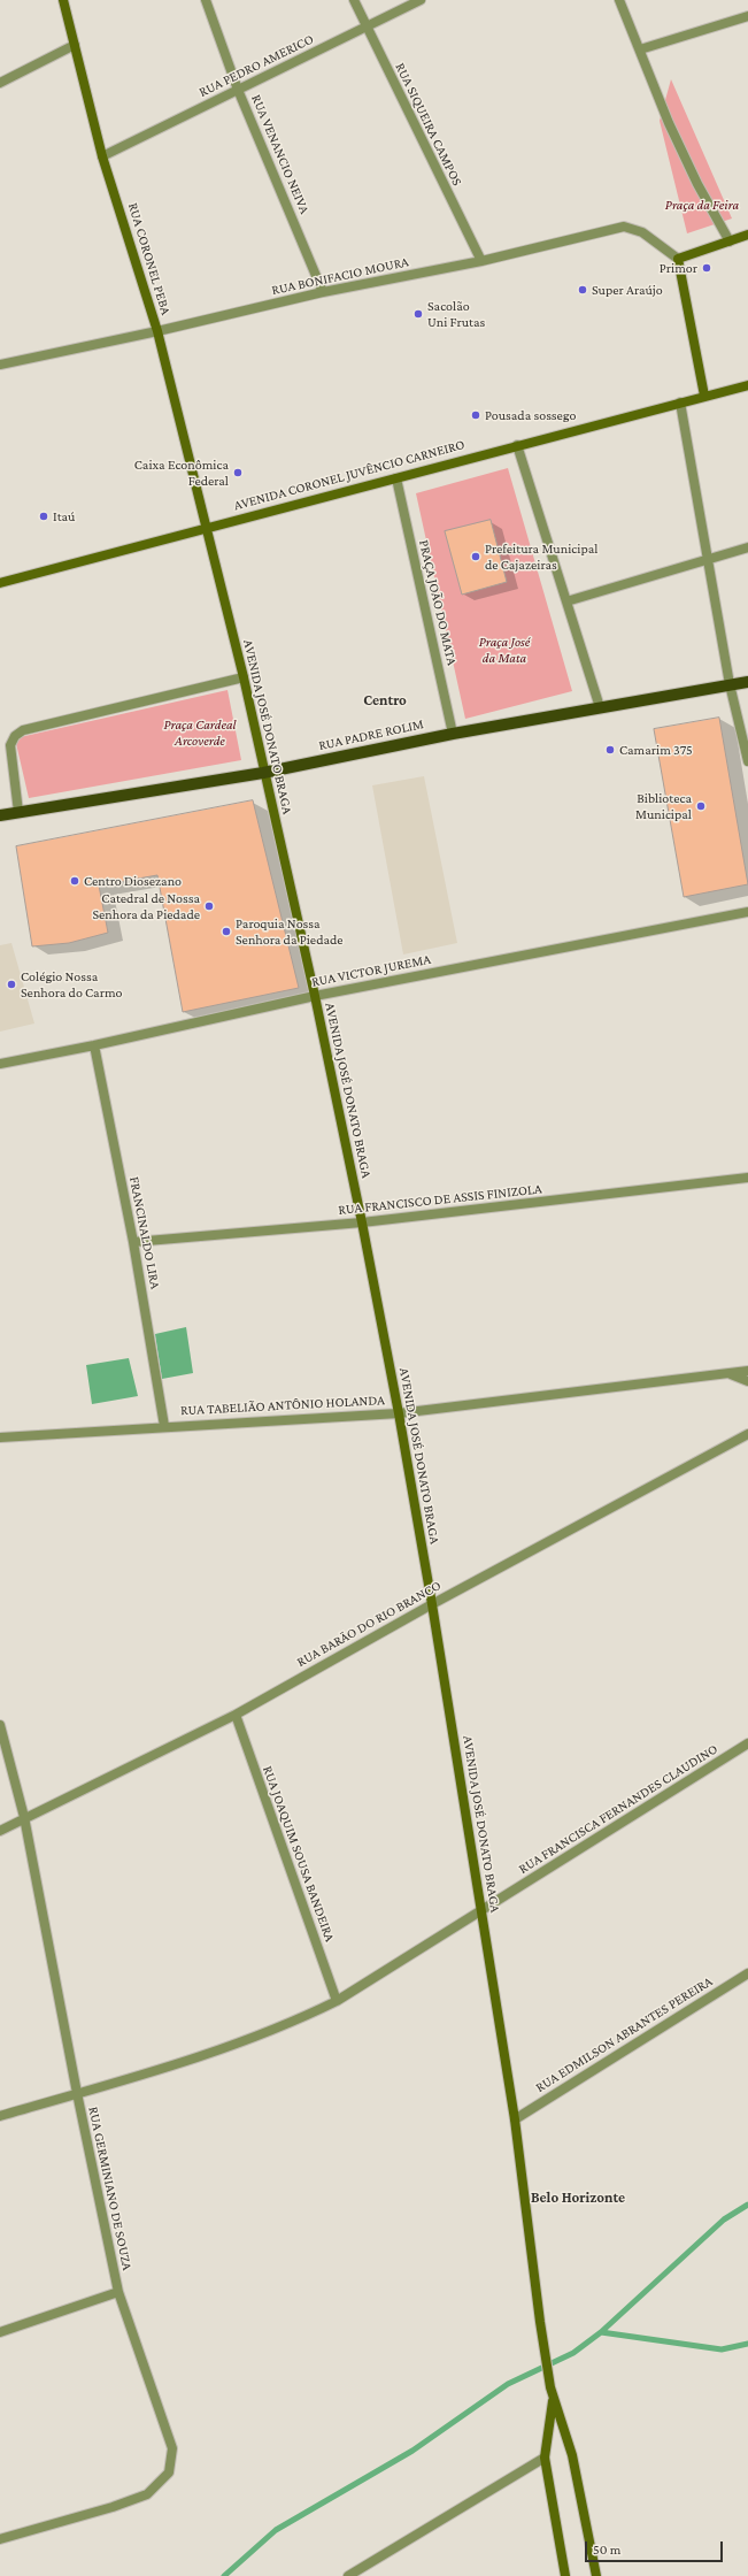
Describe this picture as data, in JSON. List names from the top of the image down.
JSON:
{
  "streets": {
    "main road": [
      "RUA CORONEL PEBA",
      "AVENIDA CORONEL JUVÊNCIO CARNEIRO",
      "AVENIDA JOSÉ DONATO BRAGA",
      "RUA PADRE ROLIM"
    ],
    "street": [
      "RUA PEDRO AMERICO",
      "RUA SIQUEIRA CAMPOS",
      "RUA VENANCIO NEIVA",
      "RUA BONIFACIO MOURA",
      "PRAÇA JOÃO DO MATA",
      "RUA VICTOR JUREMA",
      "RUA FRANCISCO DE ASSIS FINIZOLA",
      "FRANCINALDO LIRA",
      "RUA TABELIÃO ANTÔNIO HOLANDA",
      "RUA BARĀO DO RIO BRANCO",
      "RUA FRANCISCA FERNANDES CLAUDINO",
      "RUA JOAQUIM SOUSA BANDEIRA",
      "RUA EDMILSON ABRANTES PEREIRA",
      "RUA GERMINIANO DE SOUZA"
    ]
  },
  "crossings": [
    ["RUA PEDRO AMERICO", "RUA SIQUEIRA CAMPOS"],
    ["RUA PEDRO AMERICO", "RUA VENANCIO NEIVA"],
    ["RUA PEDRO AMERICO", "RUA CORONEL PEBA"],
    ["RUA SIQUEIRA CAMPOS", "RUA BONIFACIO MOURA"],
    ["RUA VENANCIO NEIVA", "RUA BONIFACIO MOURA"],
    ["RUA CORONEL PEBA", "RUA BONIFACIO MOURA"],
    ["RUA CORONEL PEBA", "AVENIDA CORONEL JUVÊNCIO CARNEIRO"],
    ["RUA CORONEL PEBA", "AVENIDA JOSÉ DONATO BRAGA"],
    ["AVENIDA CORONEL JUVÊNCIO CARNEIRO", "PRAÇA JOÃO DO MATA"],
    ["AVENIDA CORONEL JUVÊNCIO CARNEIRO", "AVENIDA JOSÉ DONATO BRAGA"],
    ["PRAÇA JOÃO DO MATA", "RUA PADRE ROLIM"],
    ["AVENIDA JOSÉ DONATO BRAGA", "RUA PADRE ROLIM"],
    ["AVENIDA JOSÉ DONATO BRAGA", "RUA VICTOR JUREMA"],
    ["AVENIDA JOSÉ DONATO BRAGA", "RUA FRANCISCO DE ASSIS FINIZOLA"],
    ["AVENIDA JOSÉ DONATO BRAGA", "RUA TABELIÃO ANTÔNIO HOLANDA"],
    ["AVENIDA JOSÉ DONATO BRAGA", "RUA BARĀO DO RIO BRANCO"],
    ["AVENIDA JOSÉ DONATO BRAGA", "RUA FRANCISCA FERNANDES CLAUDINO"],
    ["AVENIDA JOSÉ DONATO BRAGA", "RUA EDMILSON ABRANTES PEREIRA"],
    ["RUA VICTOR JUREMA", "FRANCINALDO LIRA"],
    ["RUA FRANCISCO DE ASSIS FINIZOLA", "FRANCINALDO LIRA"],
    ["FRANCINALDO LIRA", "RUA TABELIÃO ANTÔNIO HOLANDA"],
    ["RUA BARĀO DO RIO BRANCO", "RUA JOAQUIM SOUSA BANDEIRA"],
    ["RUA BARĀO DO RIO BRANCO", "RUA GERMINIANO DE SOUZA"],
    ["RUA FRANCISCA FERNANDES CLAUDINO", "RUA JOAQUIM SOUSA BANDEIRA"],
    ["RUA FRANCISCA FERNANDES CLAUDINO", "RUA GERMINIANO DE SOUZA"]
  ],
  "districts": ["Centro", "Belo Horizonte"],
  "parks": ["Praça da Feira", "Praça José da Mata", "Praça Cardeal Arcoverde"],
  "places": [
    "Primor",
    "Super Araújo",
    "Sacolão Uni Frutas",
    "Pousada sossego",
    "Caixa Econômica Federal",
    "Itaú",
    "Prefeitura Municipal de Cajazeiras",
    "Camarim 375",
    "Biblioteca Municipal",
    "Centro Diosezano",
    "Catedral de Nossa Senhora da Piedade",
    "Paroquia Nossa Senhora da Piedade",
    "Colégio Nossa Senhora do Carmo"
  ],
  "scale_bar": "50 m"
}
